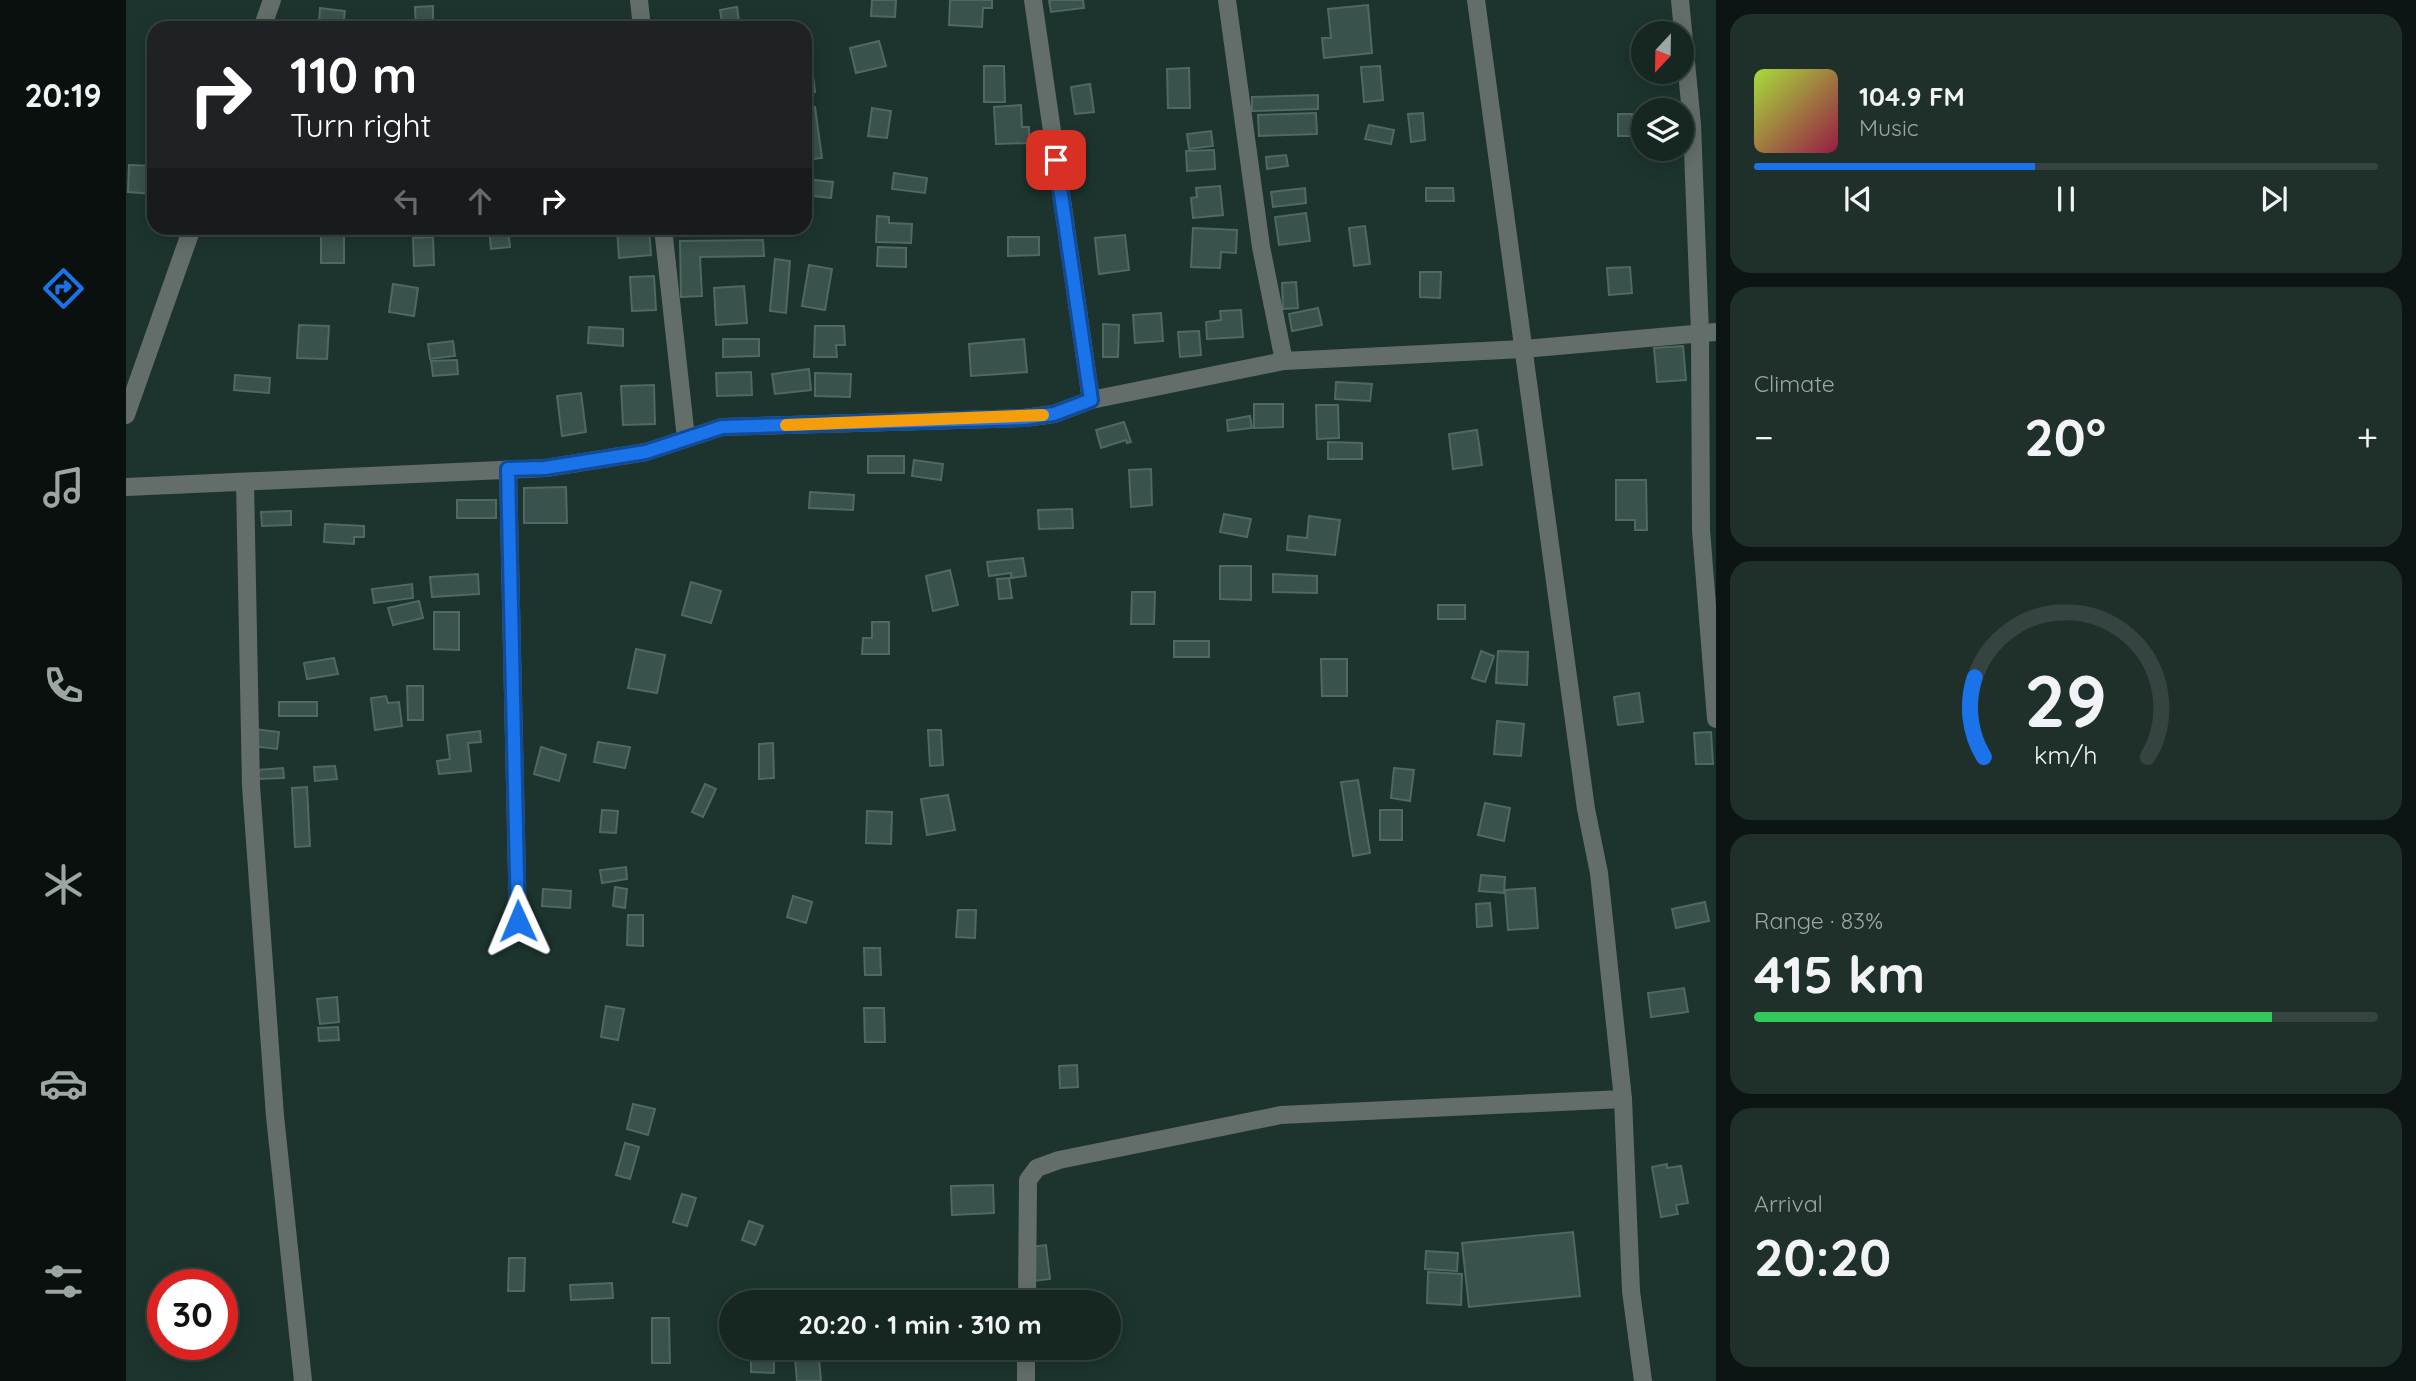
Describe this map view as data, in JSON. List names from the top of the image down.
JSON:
{
  "north": "bottom",
  "page": {
    "tabs": "20:19",
    "turn": ["110 m", "Turn right"],
    "song": ["104.9 FM", "Music"],
    "tile": [
      "Climate",
      ["Range · 83%", "415 km"],
      ["Arrival", "20:20"]
    ],
    "heat": ["−", "20°", "+"],
    "limit": "30",
    "trip": "20:20 · 1 min · 310 m",
    "gauge": ["29", "km/h"]
  }
}
